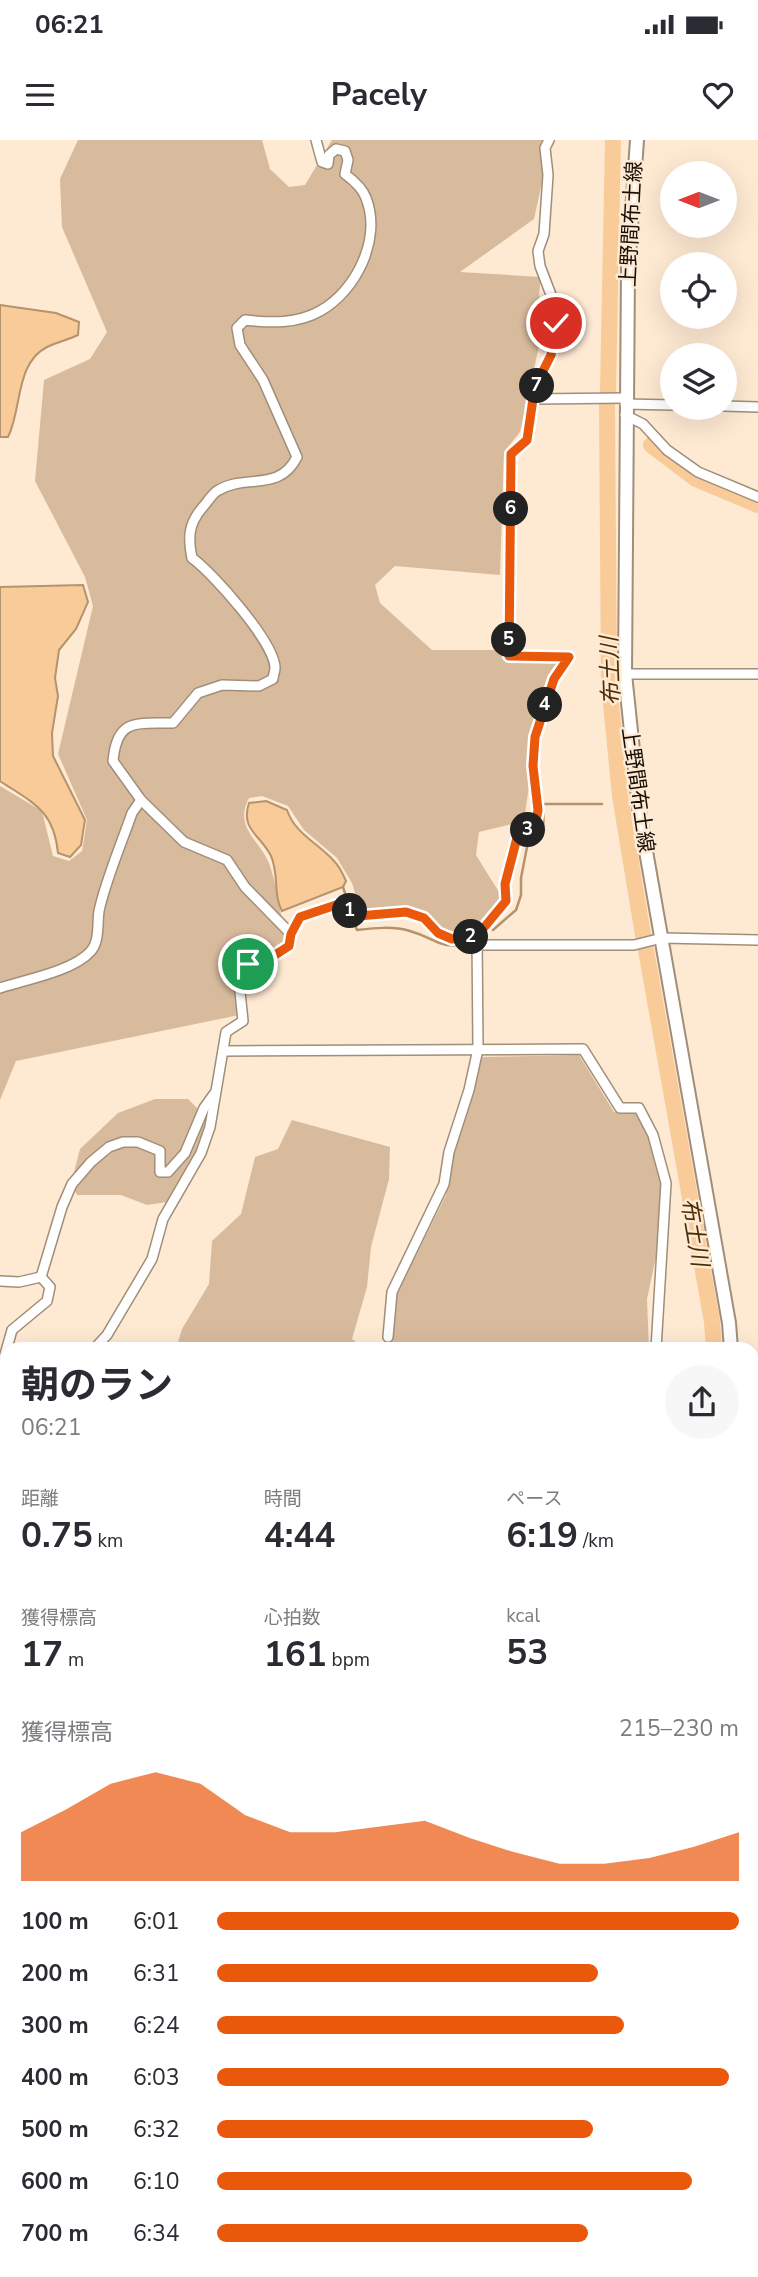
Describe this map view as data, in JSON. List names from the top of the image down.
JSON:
{
  "streets": {
    "main road": ["上野間布土線"]
  },
  "water": ["布土川"],
  "north": "left",
  "page": {
    "status": "06:21",
    "header": "Pacely",
    "pins": [
      "7",
      "6",
      "5",
      "4",
      "3",
      "1",
      "2"
    ],
    "heading": ["朝のラン", "06:21"],
    "stats": [
      ["距離", "0.75 km"],
      ["時間", "4:44"],
      ["ペース", "6:19 /km"],
      ["獲得標高", "17 m"],
      ["心拍数", "161 bpm"],
      ["kcal", "53"]
    ],
    "chart": ["獲得標高", "215–230 m"],
    "list": [
      {
        "name": "100 m",
        "note": "6:01"
      },
      {
        "name": "200 m",
        "note": "6:31"
      },
      {
        "name": "300 m",
        "note": "6:24"
      },
      {
        "name": "400 m",
        "note": "6:03"
      },
      {
        "name": "500 m",
        "note": "6:32"
      },
      {
        "name": "600 m",
        "note": "6:10"
      },
      {
        "name": "700 m",
        "note": "6:34"
      }
    ]
  }
}
